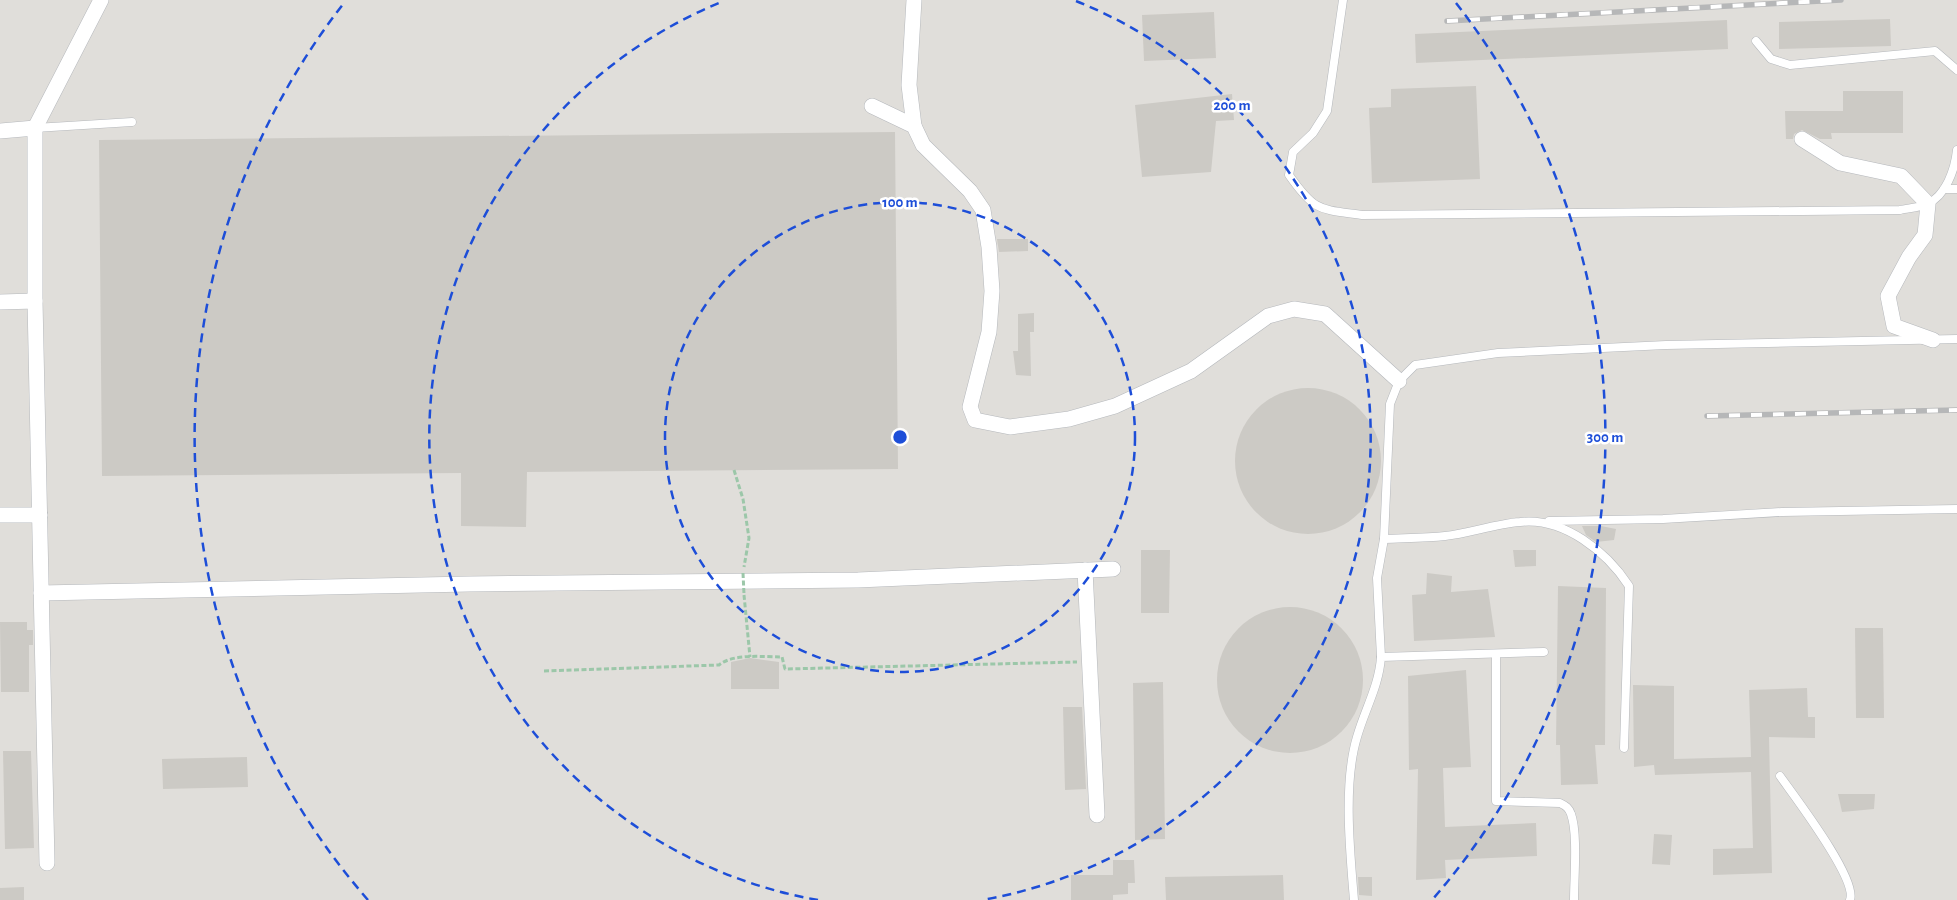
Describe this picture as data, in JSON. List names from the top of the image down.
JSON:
{
  "rings": ["200 m", "100 m", "300 m"]
}
